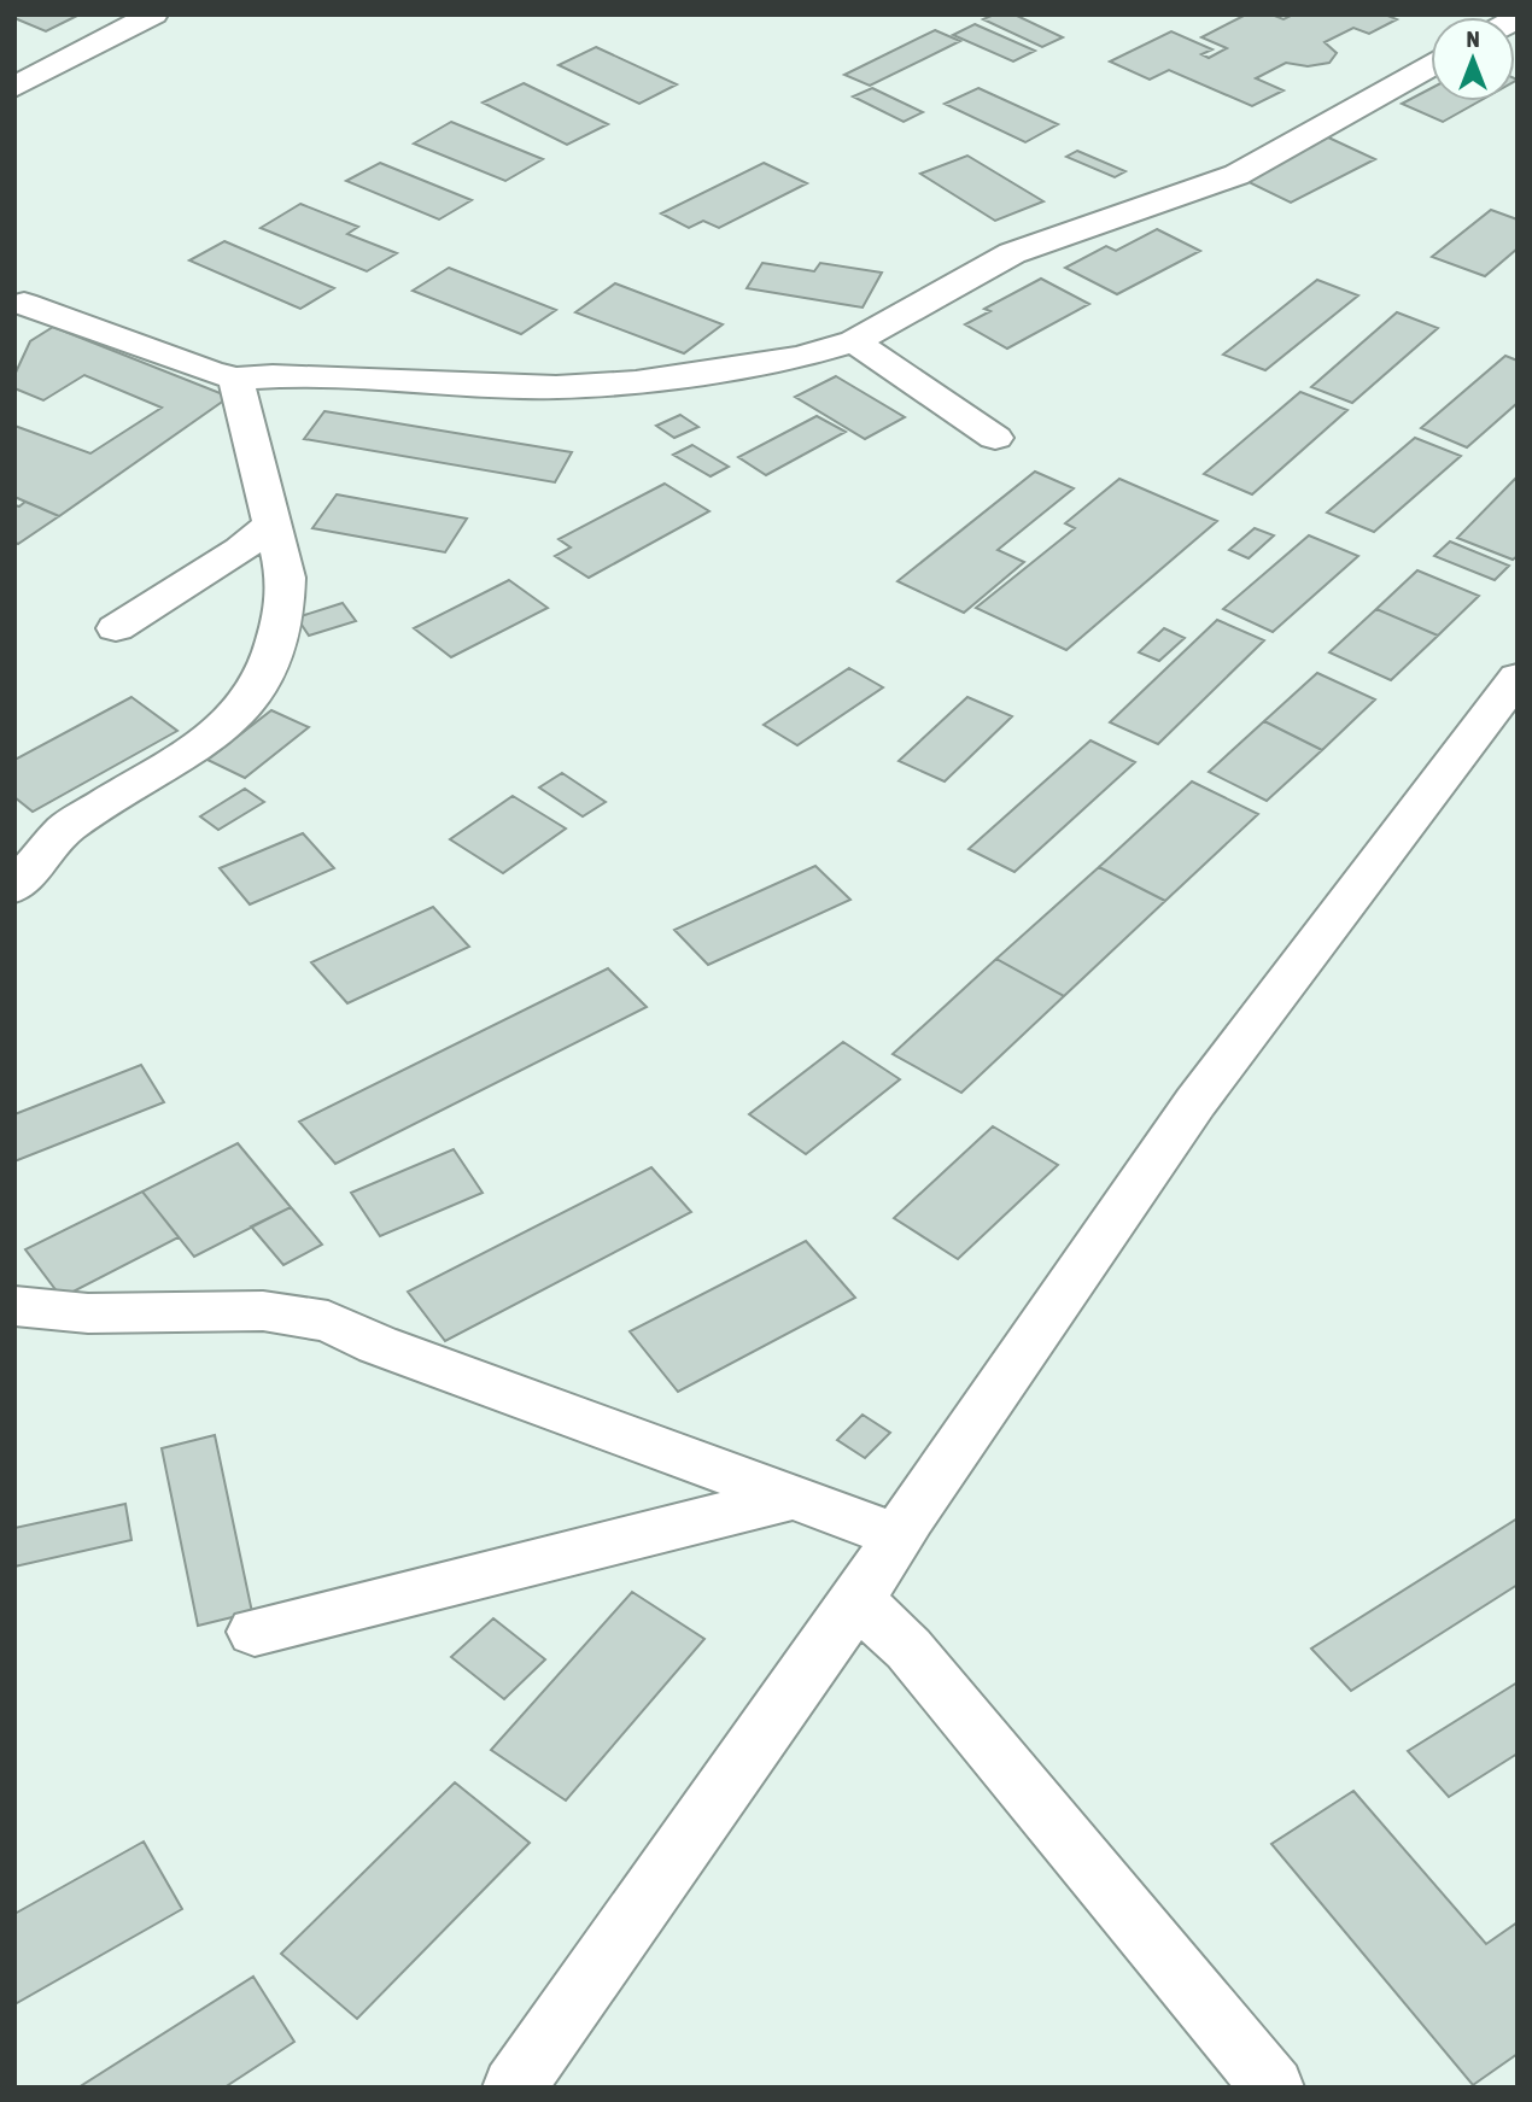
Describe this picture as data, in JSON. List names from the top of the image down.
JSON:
{
  "north": "top"
}
